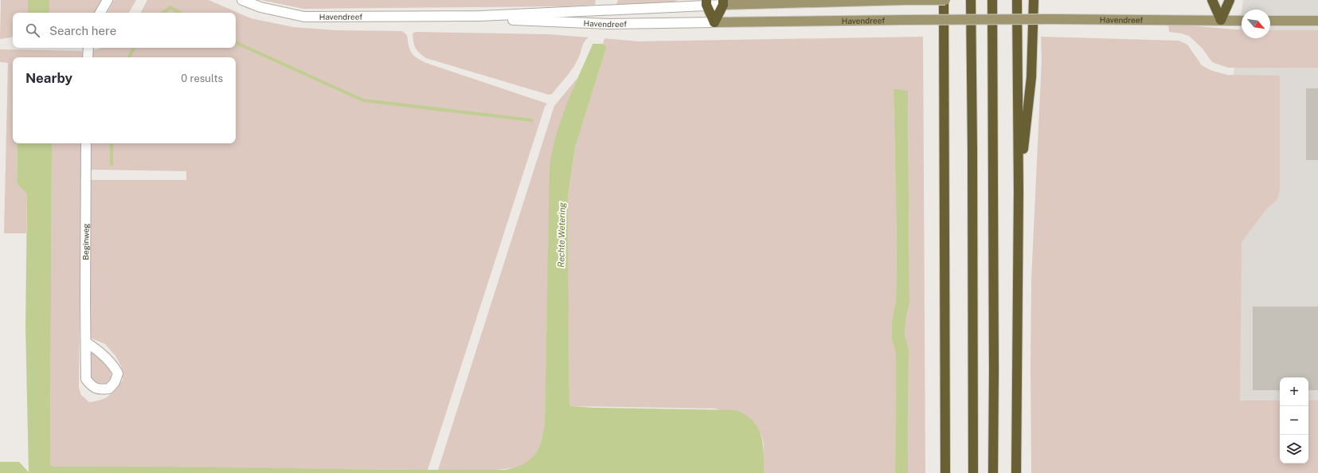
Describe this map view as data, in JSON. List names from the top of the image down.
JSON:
{
  "streets": {
    "main road": ["Havendreef"],
    "street": ["Beginweg"]
  },
  "water": ["Rechte Wetering"],
  "north": "bottom right",
  "page": {
    "search": "Search here",
    "heading": ["Nearby", "0 results"],
    "map_buttons": ["+", "−"]
  }
}
